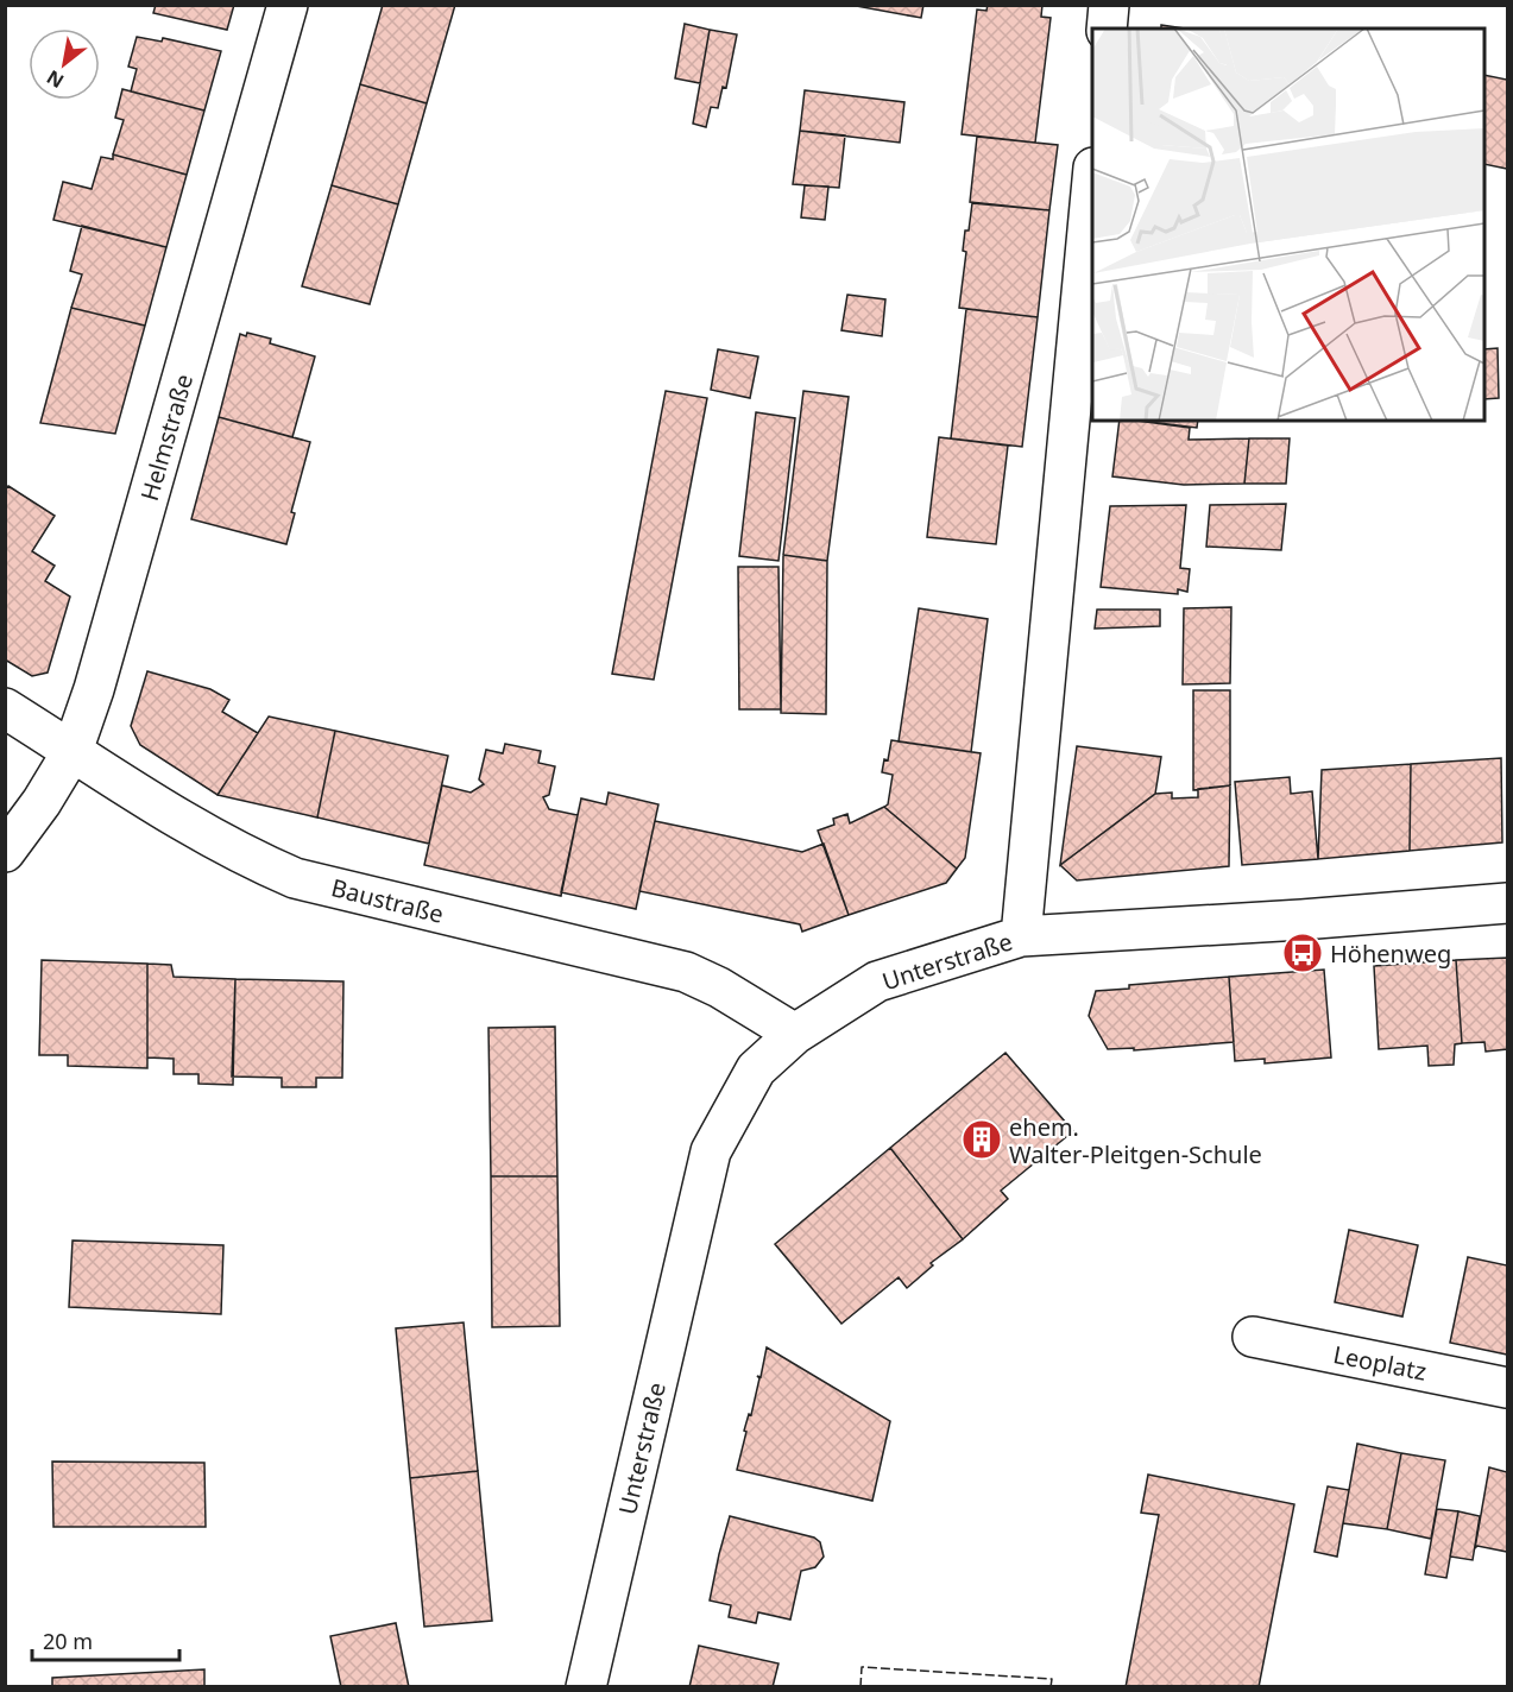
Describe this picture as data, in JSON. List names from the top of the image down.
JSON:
{
  "streets": {
    "street": [
      "Helmstraße",
      "Baustraße",
      "Unterstraße",
      "Leoplatz"
    ]
  },
  "crossings": [
    ["Helmstraße", "Baustraße"],
    ["Baustraße", "Unterstraße"]
  ],
  "places": {
    "bus stop": ["Höhenweg"],
    "building": ["ehem. Walter-Pleitgen-Schule"]
  },
  "scale_bar": "20 m",
  "north": "bottom left"
}
